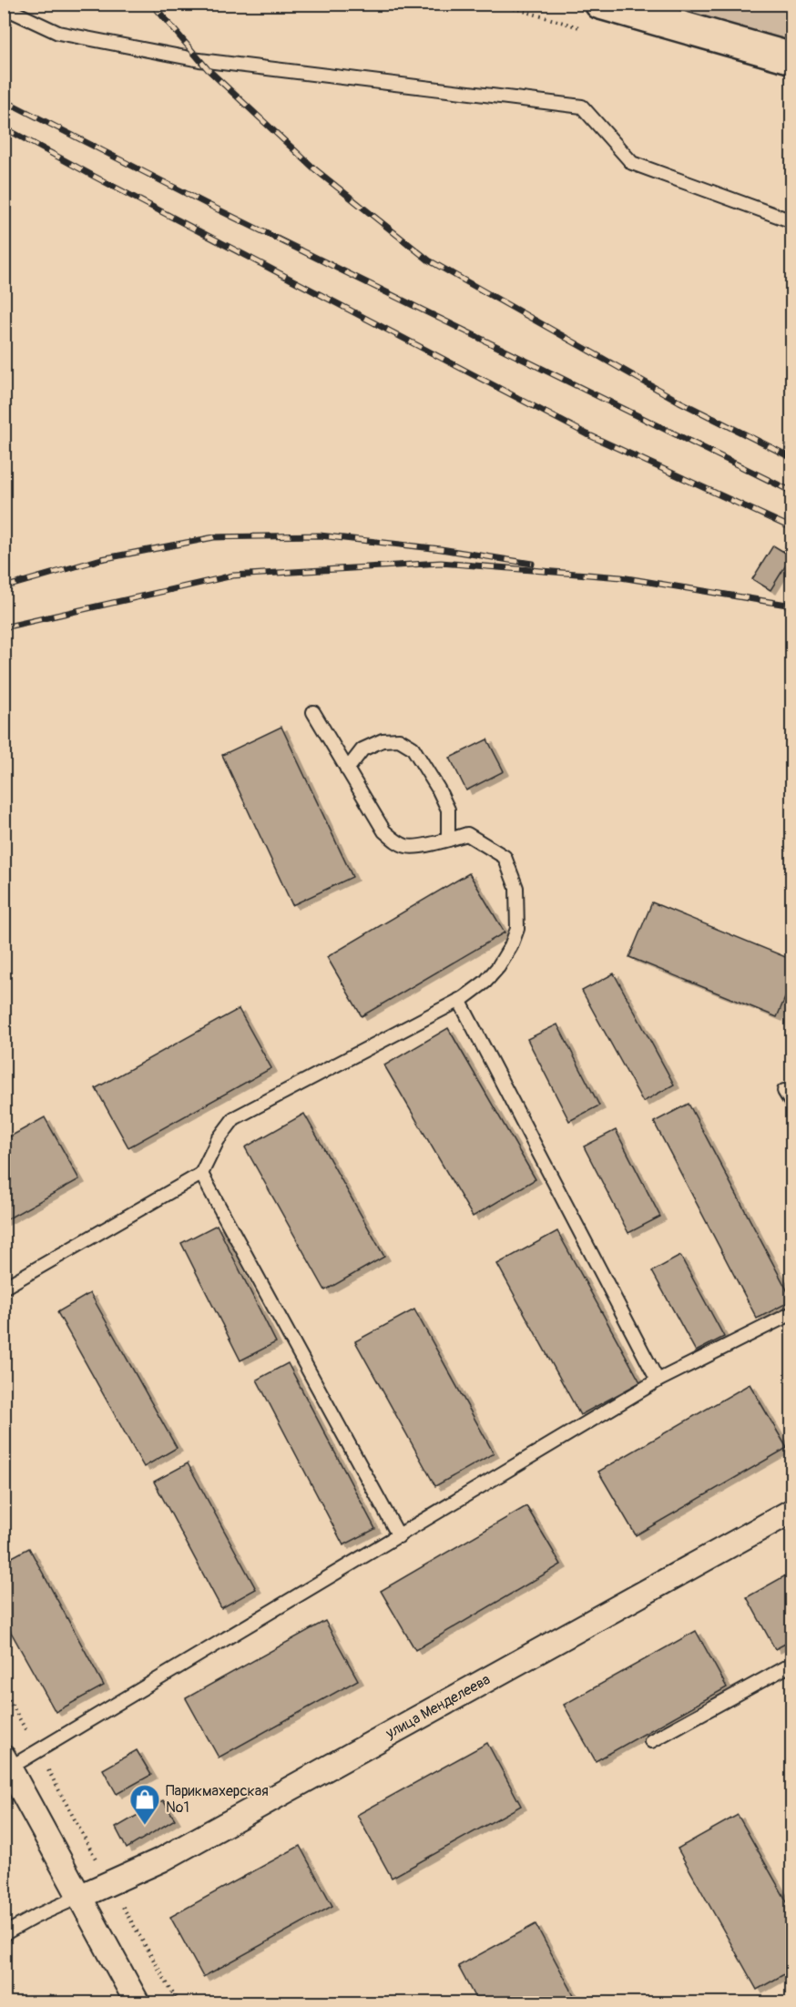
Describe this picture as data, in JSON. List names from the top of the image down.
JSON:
{
  "streets": {
    "street": ["улица Менделеева"]
  },
  "places": {
    "shop": ["Парикмахерская №1"]
  }
}
